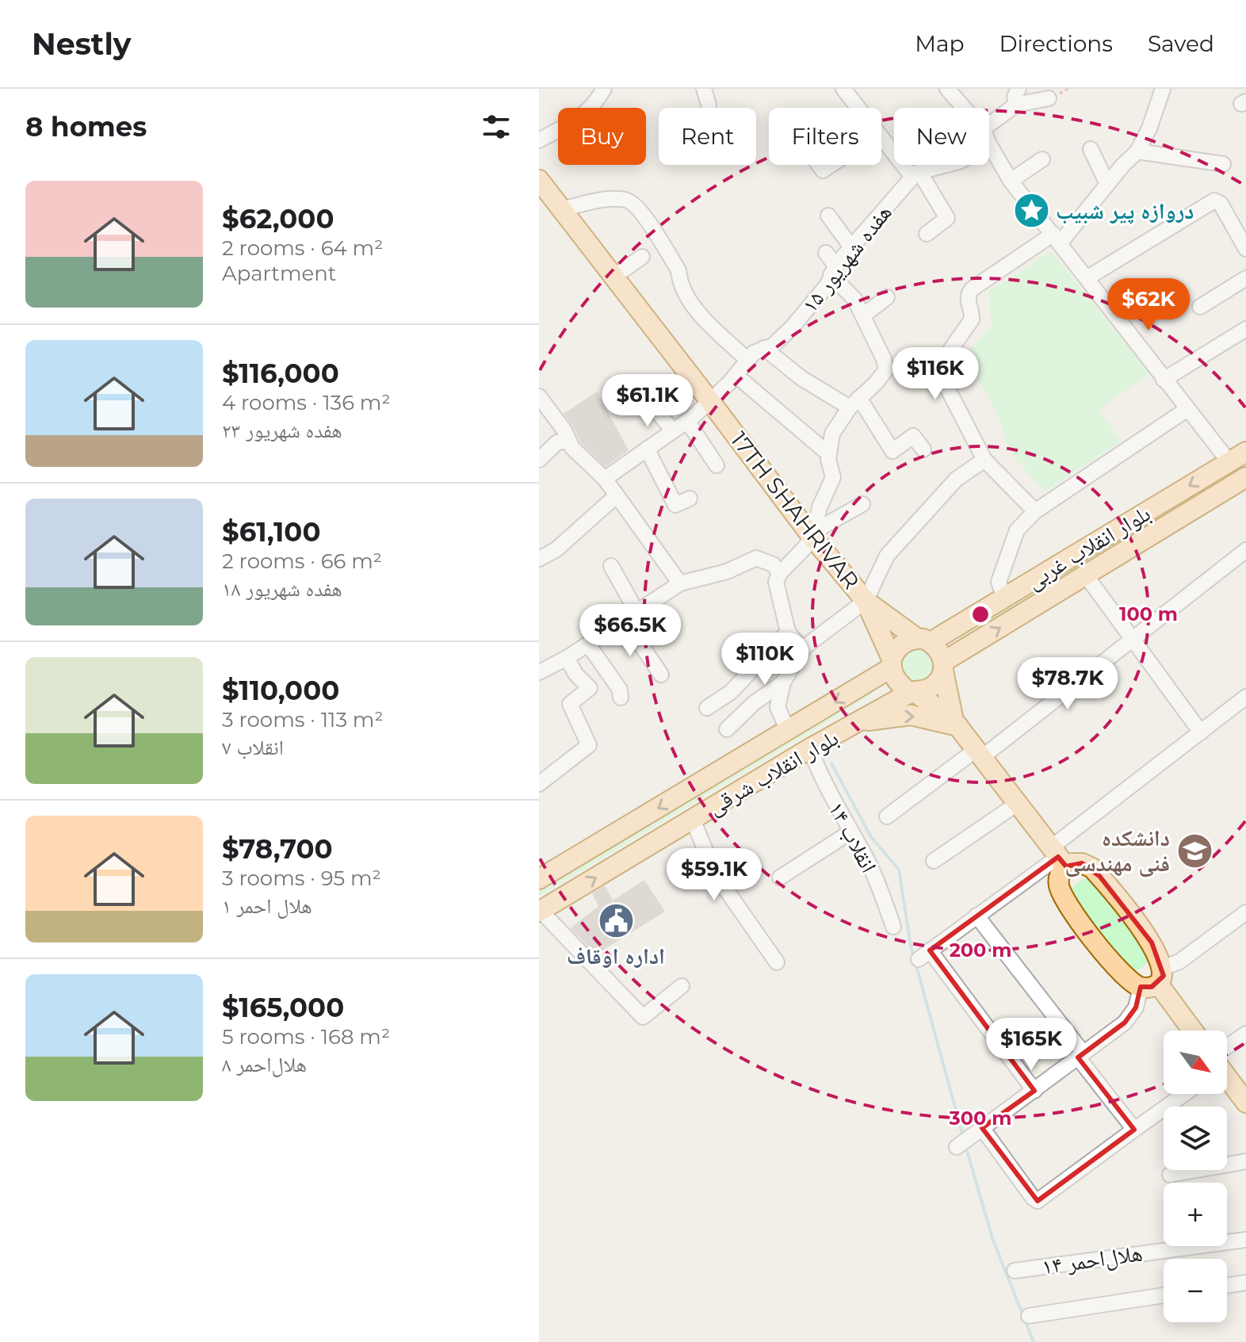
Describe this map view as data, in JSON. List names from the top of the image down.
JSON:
{
  "streets": {
    "main road": ["17TH SHAHRIVAR", "بلوار انقلاب غربی", "بلوار انقلاب شرقی"],
    "street": ["هفده شهریور ۱۵", "انقلاب ۱۴", "هلال‌احمر ۱۴"]
  },
  "crossings": [
    ["هفده شهریور ۱۵", "17TH SHAHRIVAR"],
    ["بلوار انقلاب غربی", "بلوار انقلاب شرقی"],
    ["بلوار انقلاب شرقی", "انقلاب ۱۴"]
  ],
  "places": {
    "place": ["دروازه پیر شبیب"],
    "school or university": ["دانشکده فنی مهندسی"],
    "public building": ["اداره اوقاف"]
  },
  "north": "bottom right",
  "page": {
    "header": "Nestly",
    "nav": ["Map", "Directions", "Saved"],
    "heading": "8 homes",
    "chip": [
      "Buy",
      "Rent",
      "Filters",
      "New"
    ],
    "list": [
      {
        "name": "$62,000",
        "note": "2 rooms · 64 m² · Apartment"
      },
      {
        "name": "$116,000",
        "note": "4 rooms · 136 m² · هفده شهریور ۲۳"
      },
      {
        "name": "$61,100",
        "note": "2 rooms · 66 m² · هفده شهریور ۱۸"
      },
      {
        "name": "$110,000",
        "note": "3 rooms · 113 m² · انقلاب ۷"
      },
      {
        "name": "$78,700",
        "note": "3 rooms · 95 m² · هلال احمر ۱"
      },
      {
        "name": "$165,000",
        "note": "5 rooms · 168 m² · هلال‌احمر ۸"
      }
    ],
    "price": [
      "$62K",
      "$116K",
      "$61.1K",
      "$66.5K",
      "$110K",
      "$78.7K",
      "$59.1K",
      "$165K"
    ],
    "map_buttons": ["+", "−"]
  },
  "rings": ["100 m", "200 m", "300 m"]
}
